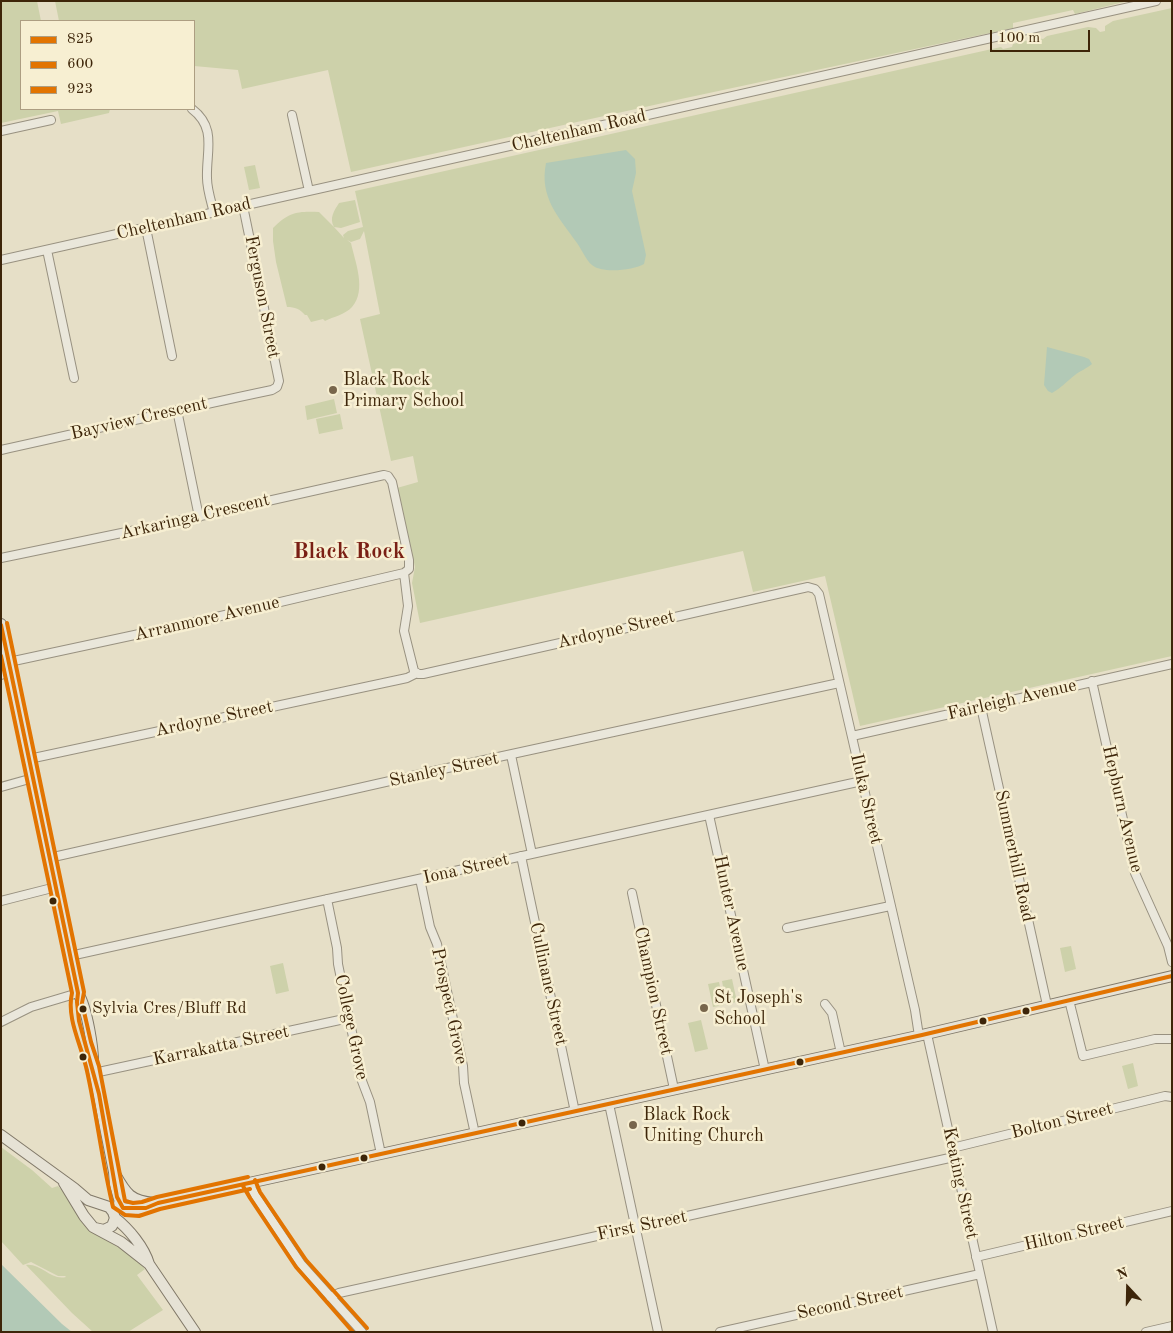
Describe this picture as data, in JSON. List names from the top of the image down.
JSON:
{
  "streets": {
    "street": [
      "Cheltenham Road",
      "Ferguson Street",
      "Bayview Crescent",
      "Arkaringa Crescent",
      "Arranmore Avenue",
      "Ardoyne Street",
      "Fairleigh Avenue",
      "Stanley Street",
      "Iluka Street",
      "Hepburn Avenue",
      "Summerhill Road",
      "Iona Street",
      "Hunter Avenue",
      "Cullinane Street",
      "Champion Street",
      "Prospect Grove",
      "College Grove",
      "Karrakatta Street",
      "Bolton Street",
      "Keating Street",
      "First Street",
      "Hilton Street",
      "Second Street"
    ]
  },
  "crossings": [
    ["Cheltenham Road", "Ferguson Street"],
    ["Ferguson Street", "Bayview Crescent"],
    ["Arkaringa Crescent", "Arranmore Avenue"],
    ["Ardoyne Street", "Iluka Street"],
    ["Fairleigh Avenue", "Iluka Street"],
    ["Fairleigh Avenue", "Hepburn Avenue"],
    ["Fairleigh Avenue", "Summerhill Road"],
    ["Stanley Street", "Iluka Street"],
    ["Iluka Street", "Iona Street"],
    ["Iluka Street", "Keating Street"],
    ["Iona Street", "Hunter Avenue"],
    ["Iona Street", "Cullinane Street"],
    ["Iona Street", "Prospect Grove"],
    ["Iona Street", "College Grove"],
    ["College Grove", "Karrakatta Street"],
    ["Bolton Street", "Keating Street"],
    ["Keating Street", "First Street"],
    ["Keating Street", "Hilton Street"],
    ["Keating Street", "Second Street"]
  ],
  "districts": ["Black Rock"],
  "places": [
    "Black Rock Primary School",
    "St Joseph's School",
    "Sylvia Cres/Bluff Rd",
    "Black Rock Uniting Church"
  ],
  "lines": ["transit line 923", "transit line 825", "transit line 600"],
  "legend": ["825", "600", "923"],
  "scale_bar": "100 m",
  "north": "top"
}
